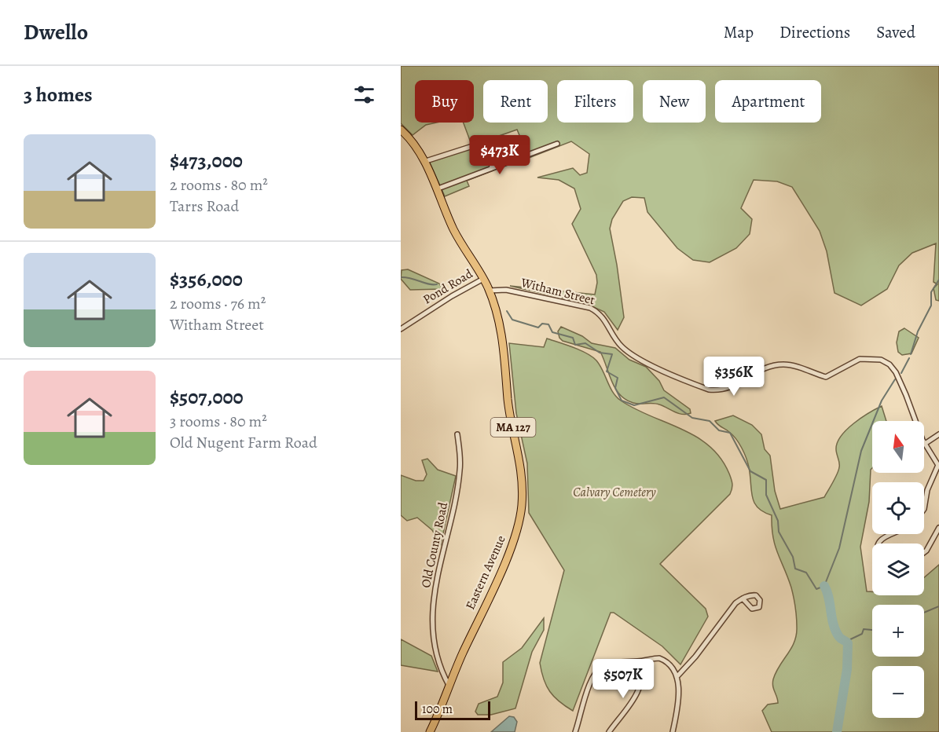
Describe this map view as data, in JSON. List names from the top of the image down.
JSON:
{
  "streets": {
    "main road": ["MA 127", "Eastern Avenue"],
    "street": ["Pond Road", "Witham Street", "Old County Road"]
  },
  "crossings": [
    ["Pond Road", "Eastern Avenue"],
    ["Witham Street", "Eastern Avenue"],
    ["Old County Road", "Eastern Avenue"]
  ],
  "parks": ["Calvary Cemetery"],
  "scale_bar": "100 m",
  "north": "top",
  "page": {
    "header": "Dwello",
    "nav": ["Map", "Directions", "Saved"],
    "heading": "3 homes",
    "chip": [
      "Buy",
      "Rent",
      "Filters",
      "New",
      "Apartment"
    ],
    "list": [
      {
        "name": "$473,000",
        "note": "2 rooms · 80 m² · Tarrs Road"
      },
      {
        "name": "$356,000",
        "note": "2 rooms · 76 m² · Witham Street"
      },
      {
        "name": "$507,000",
        "note": "3 rooms · 80 m² · Old Nugent Farm Road"
      }
    ],
    "price": ["$473K", "$356K", "$507K"],
    "map_buttons": ["+", "−"],
    "scale": "100 m"
  }
}
